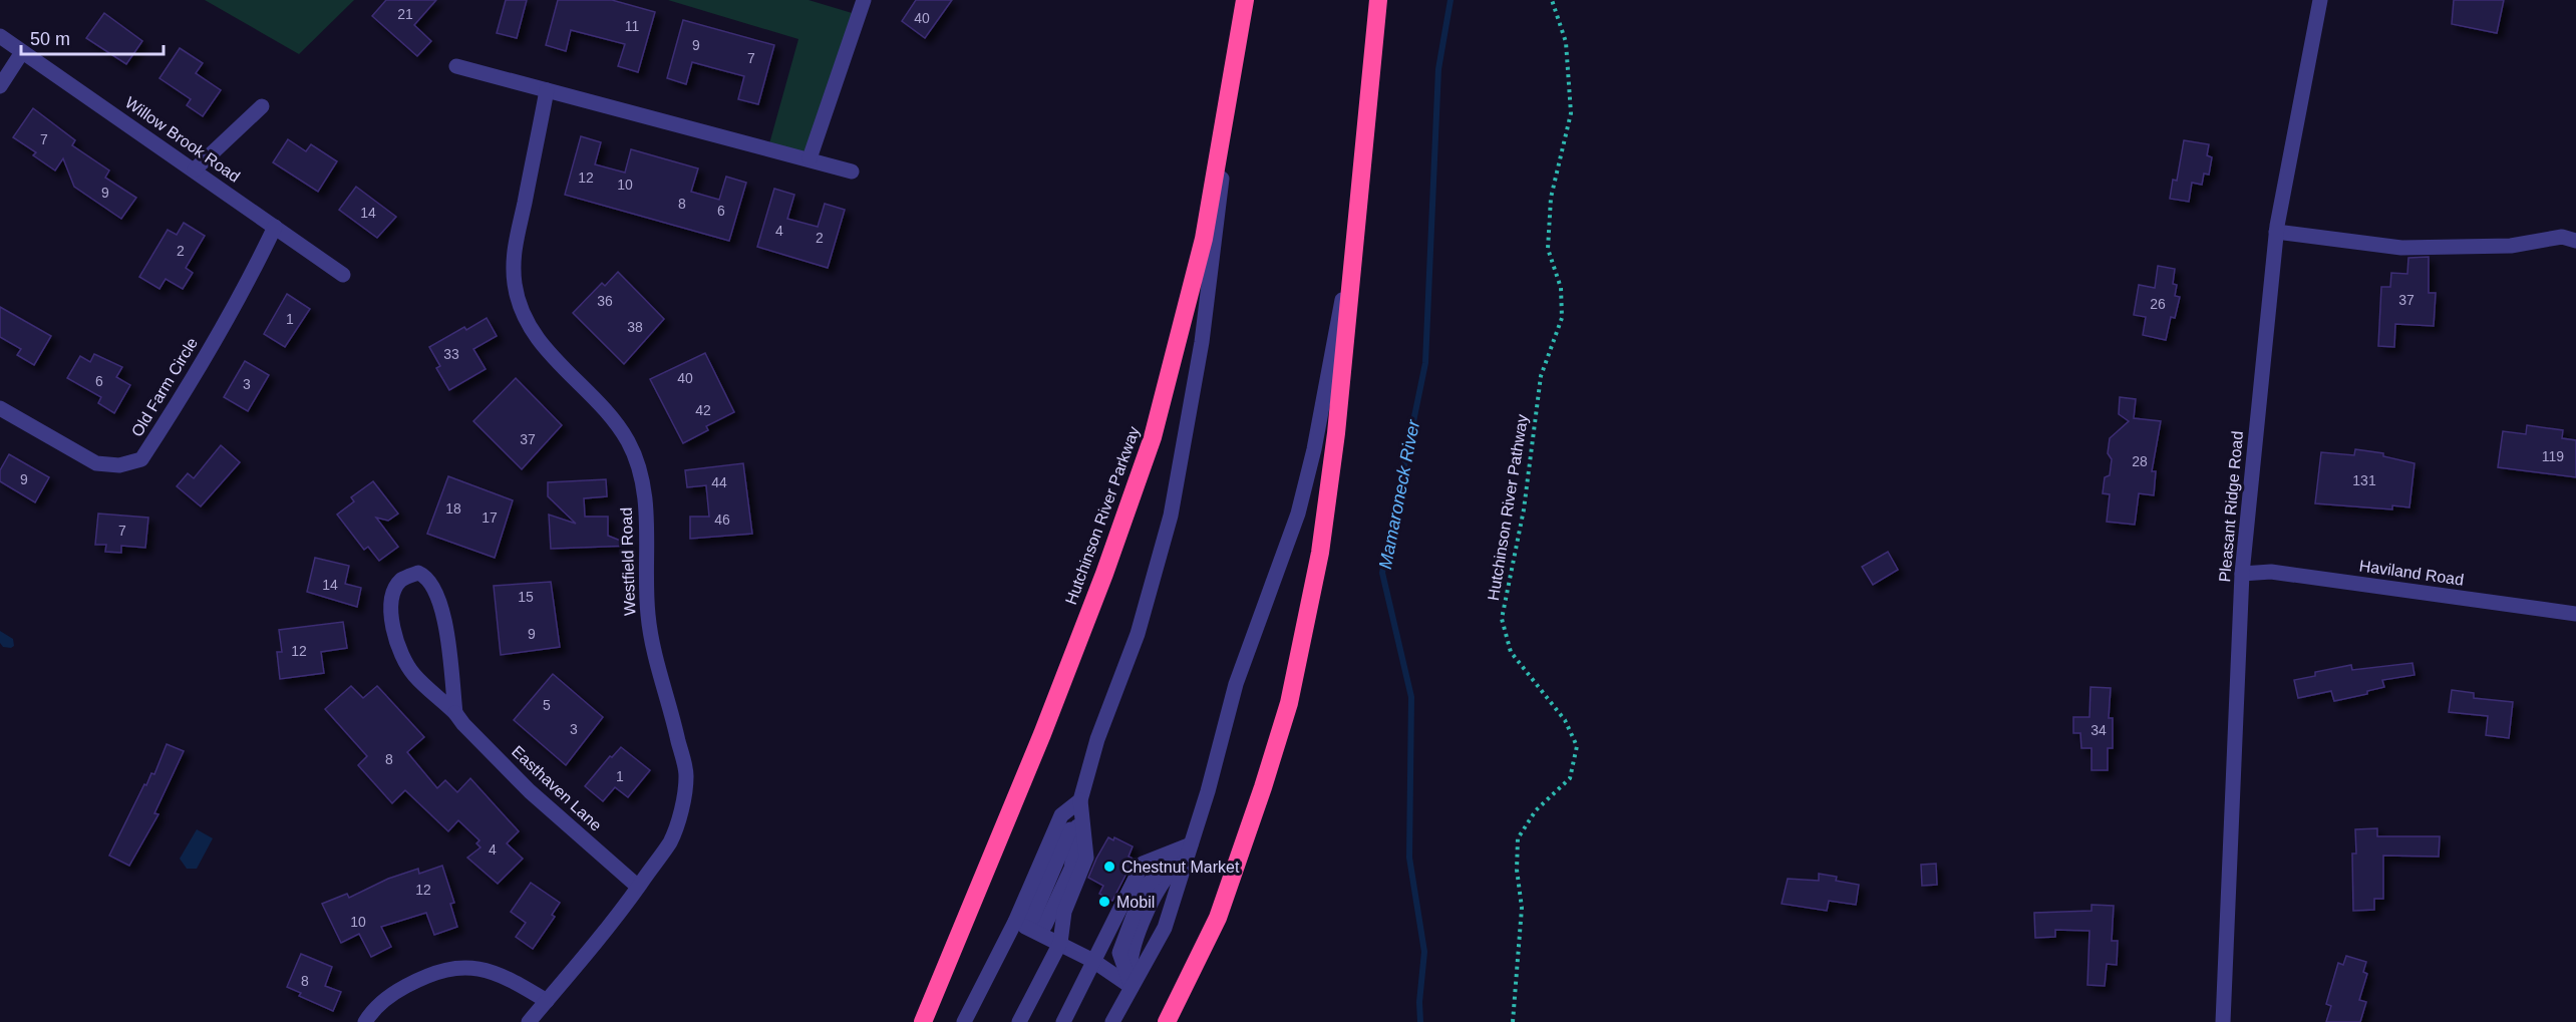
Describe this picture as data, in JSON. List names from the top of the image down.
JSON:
{
  "streets": {
    "highway": ["Hutchinson River Parkway"],
    "street": [
      "Willow Brook Road",
      "Old Farm Circle",
      "Pleasant Ridge Road",
      "Westfield Road",
      "Haviland Road",
      "Easthaven Lane"
    ],
    "path": ["Hutchinson River Pathway"]
  },
  "crossings": [
    ["Willow Brook Road", "Old Farm Circle"],
    ["Pleasant Ridge Road", "Haviland Road"],
    ["Westfield Road", "Easthaven Lane"]
  ],
  "water": ["Mamaroneck River"],
  "places": ["Chestnut Market", "Mobil"],
  "house_numbers": [
    "21",
    "40",
    "11",
    "9",
    "7",
    "7",
    "12",
    "10",
    "9",
    "8",
    "6",
    "14",
    "4",
    "2",
    "2",
    "37",
    "36",
    "26",
    "1",
    "38",
    "33",
    "40",
    "6",
    "3",
    "42",
    "37",
    "119",
    "28",
    "9",
    "131",
    "44",
    "18",
    "17",
    "46",
    "7",
    "14",
    "15",
    "9",
    "12",
    "5",
    "3",
    "34",
    "8",
    "1",
    "4",
    "12",
    "10",
    "8"
  ],
  "scale_bar": "50 m"
}
